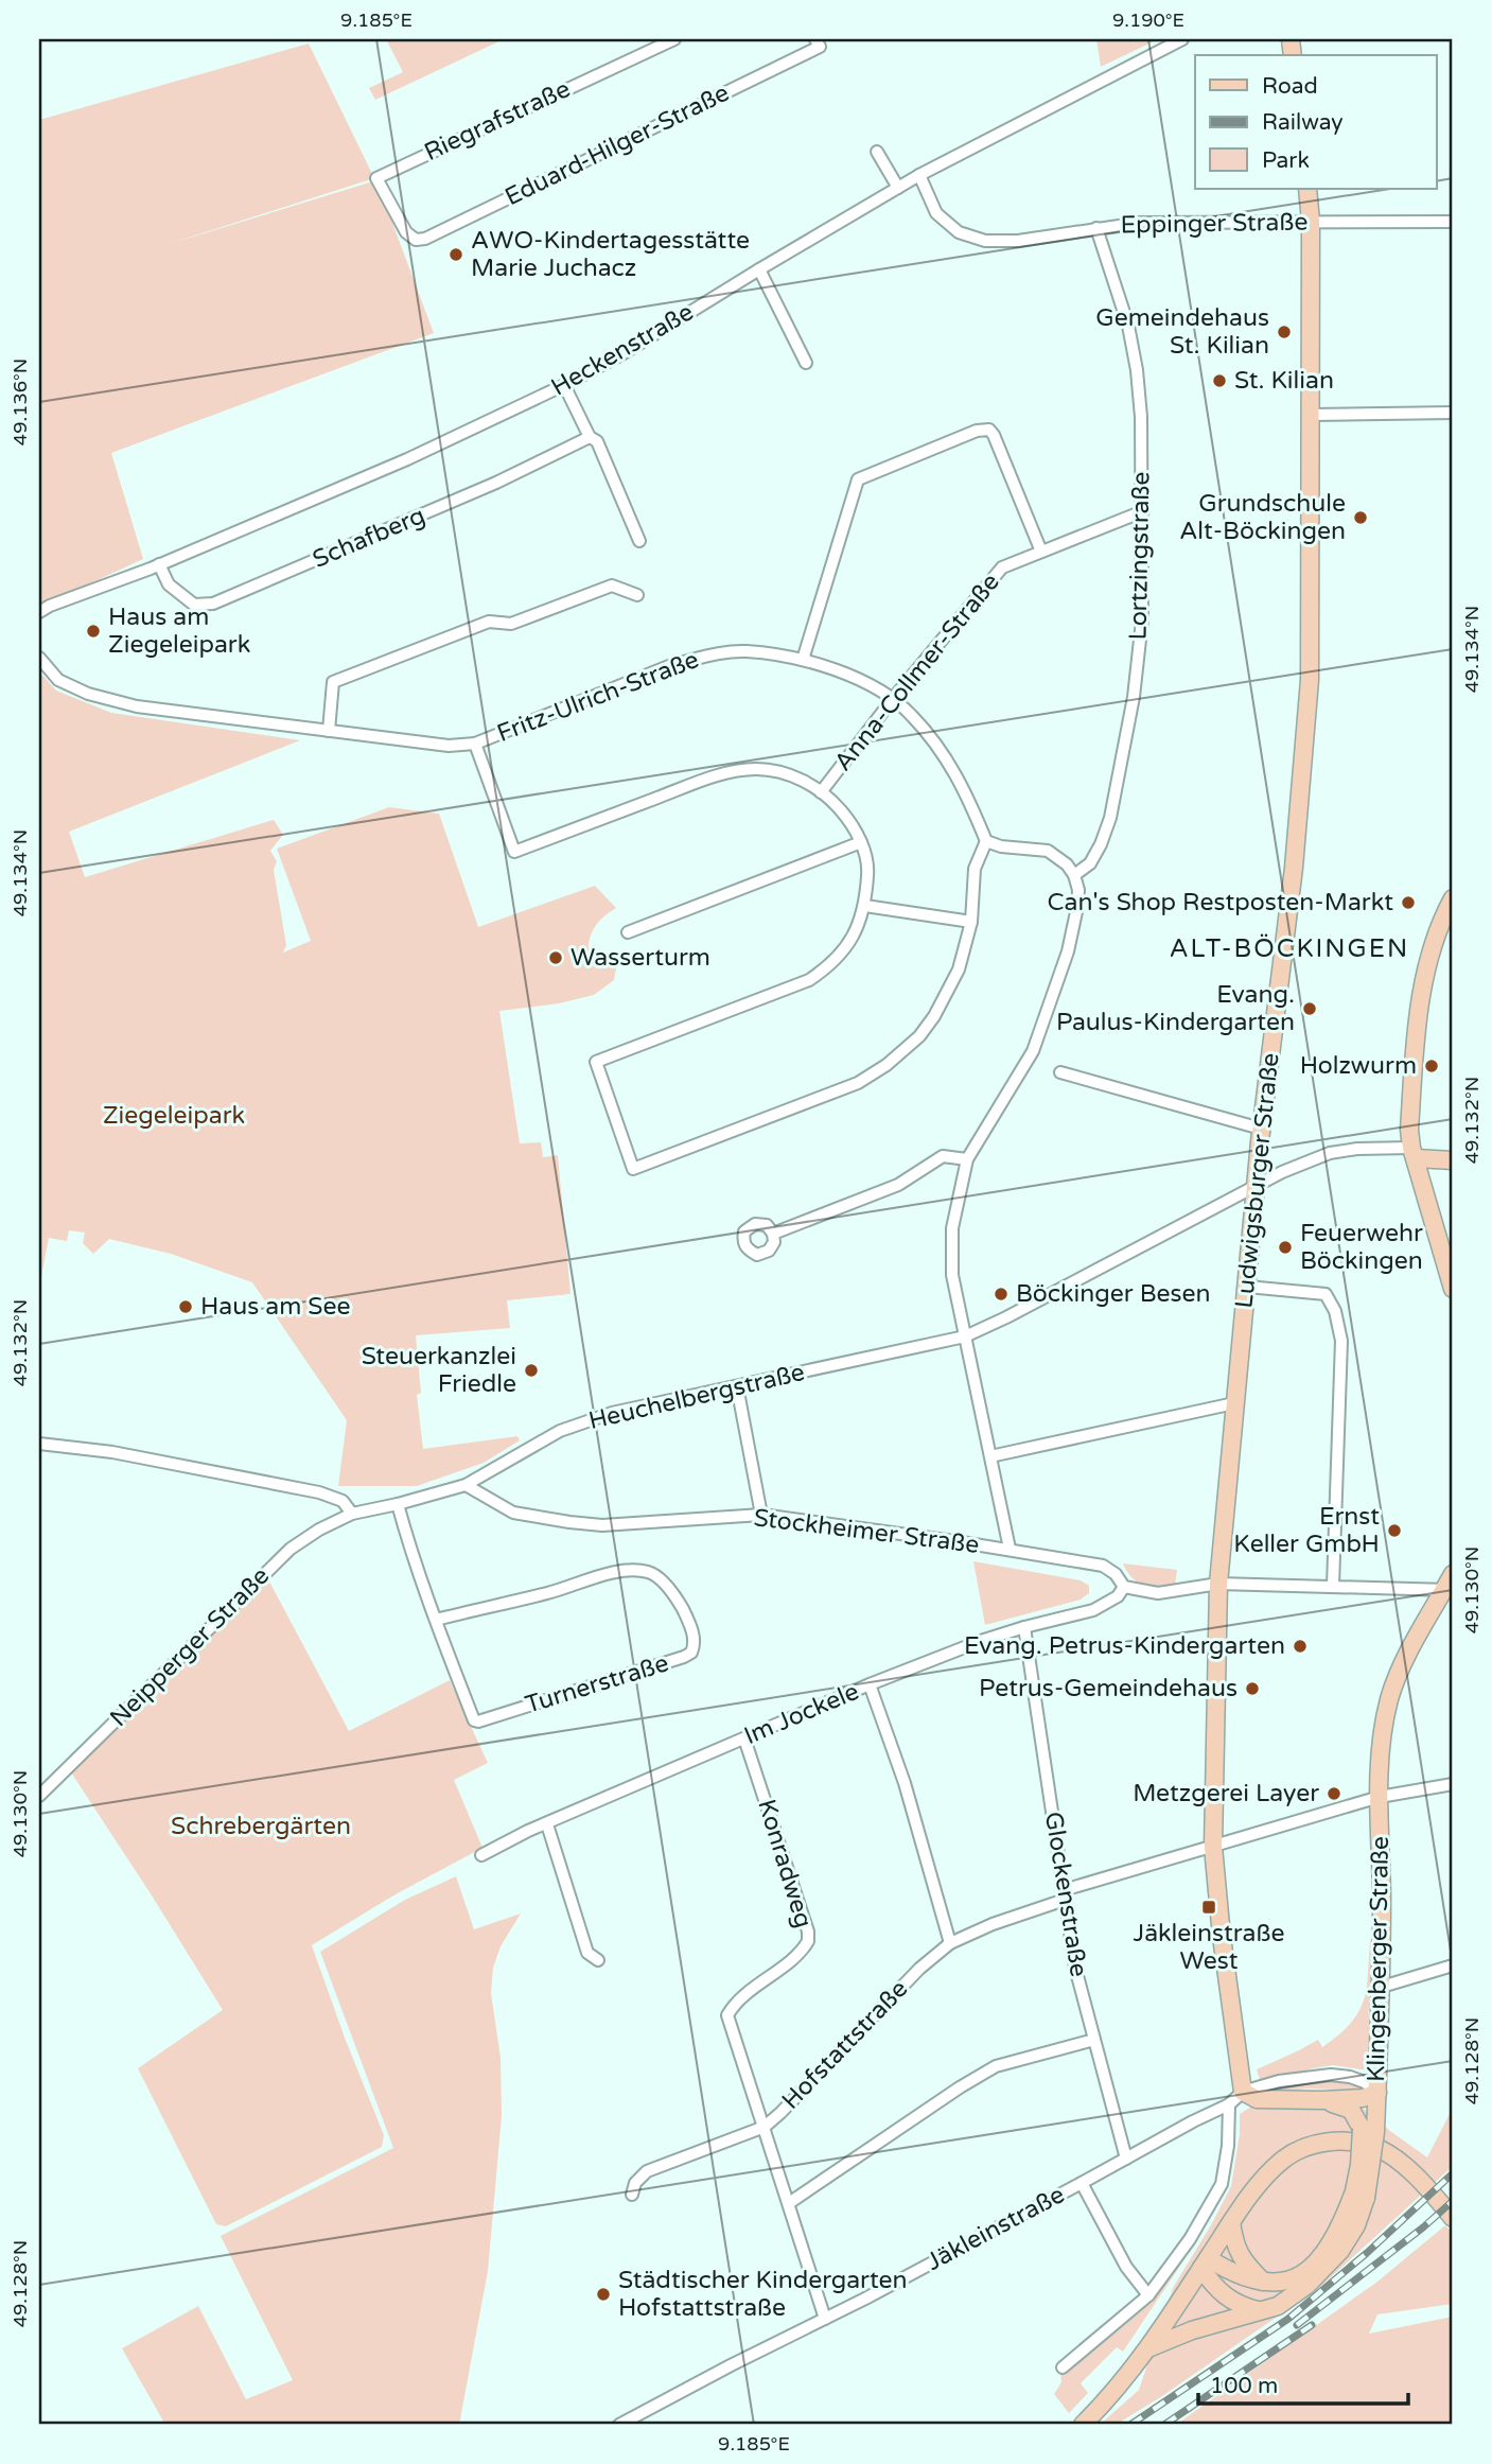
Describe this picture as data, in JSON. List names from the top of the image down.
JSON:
{
  "streets": {
    "street": [
      "Riegrafstraße",
      "Eduard-Hilger-Straße",
      "Eppinger Straße",
      "Heckenstraße",
      "Schafberg",
      "Lortzingstraße",
      "Anna-Collmer-Straße",
      "Fritz-Ulrich-Straße",
      "Ludwigsburger Straße",
      "Heuchelbergstraße",
      "Stockheimer Straße",
      "Neipperger Straße",
      "Turnerstraße",
      "Im Jockele",
      "Konradweg",
      "Glockenstraße",
      "Klingenberger Straße",
      "Hofstattstraße",
      "Jäkleinstraße"
    ]
  },
  "crossings": [
    ["Riegrafstraße", "Eduard-Hilger-Straße"],
    ["Eppinger Straße", "Heckenstraße"],
    ["Eppinger Straße", "Lortzingstraße"],
    ["Eppinger Straße", "Ludwigsburger Straße"],
    ["Heckenstraße", "Schafberg"],
    ["Lortzingstraße", "Anna-Collmer-Straße"],
    ["Anna-Collmer-Straße", "Fritz-Ulrich-Straße"],
    ["Ludwigsburger Straße", "Heuchelbergstraße"],
    ["Ludwigsburger Straße", "Stockheimer Straße"],
    ["Ludwigsburger Straße", "Hofstattstraße"],
    ["Ludwigsburger Straße", "Jäkleinstraße"],
    ["Heuchelbergstraße", "Stockheimer Straße"],
    ["Heuchelbergstraße", "Neipperger Straße"],
    ["Heuchelbergstraße", "Turnerstraße"],
    ["Stockheimer Straße", "Im Jockele"],
    ["Stockheimer Straße", "Klingenberger Straße"],
    ["Im Jockele", "Konradweg"],
    ["Im Jockele", "Glockenstraße"],
    ["Konradweg", "Hofstattstraße"],
    ["Glockenstraße", "Hofstattstraße"],
    ["Glockenstraße", "Jäkleinstraße"],
    ["Klingenberger Straße", "Hofstattstraße"],
    ["Klingenberger Straße", "Jäkleinstraße"]
  ],
  "districts": ["ALT-BÖCKINGEN"],
  "parks": ["Ziegeleipark", "Schrebergärten"],
  "places": {
    "other": [
      "AWO-Kindertagesstätte Marie Juchacz",
      "Gemeindehaus St. Kilian",
      "St. Kilian",
      "Grundschule Alt-Böckingen",
      "Haus am Ziegeleipark",
      "Can's Shop Restposten-Markt",
      "Wasserturm",
      "Evang. Paulus-Kindergarten",
      "Holzwurm",
      "Feuerwehr Böckingen",
      "Böckinger Besen",
      "Haus am See",
      "Steuerkanzlei Friedle",
      "Ernst Keller GmbH",
      "Evang. Petrus-Kindergarten",
      "Petrus-Gemeindehaus",
      "Metzgerei Layer",
      "Städtischer Kindergarten Hofstattstraße"
    ],
    "transit": ["Jäkleinstraße West"]
  },
  "legend": ["Road", "Railway", "Park"],
  "scale_bar": "100 m",
  "coordinates": [
    "9.185°E",
    "9.190°E",
    "49.136°N",
    "49.134°N",
    "49.132°N",
    "49.130°N",
    "49.128°N"
  ]
}
